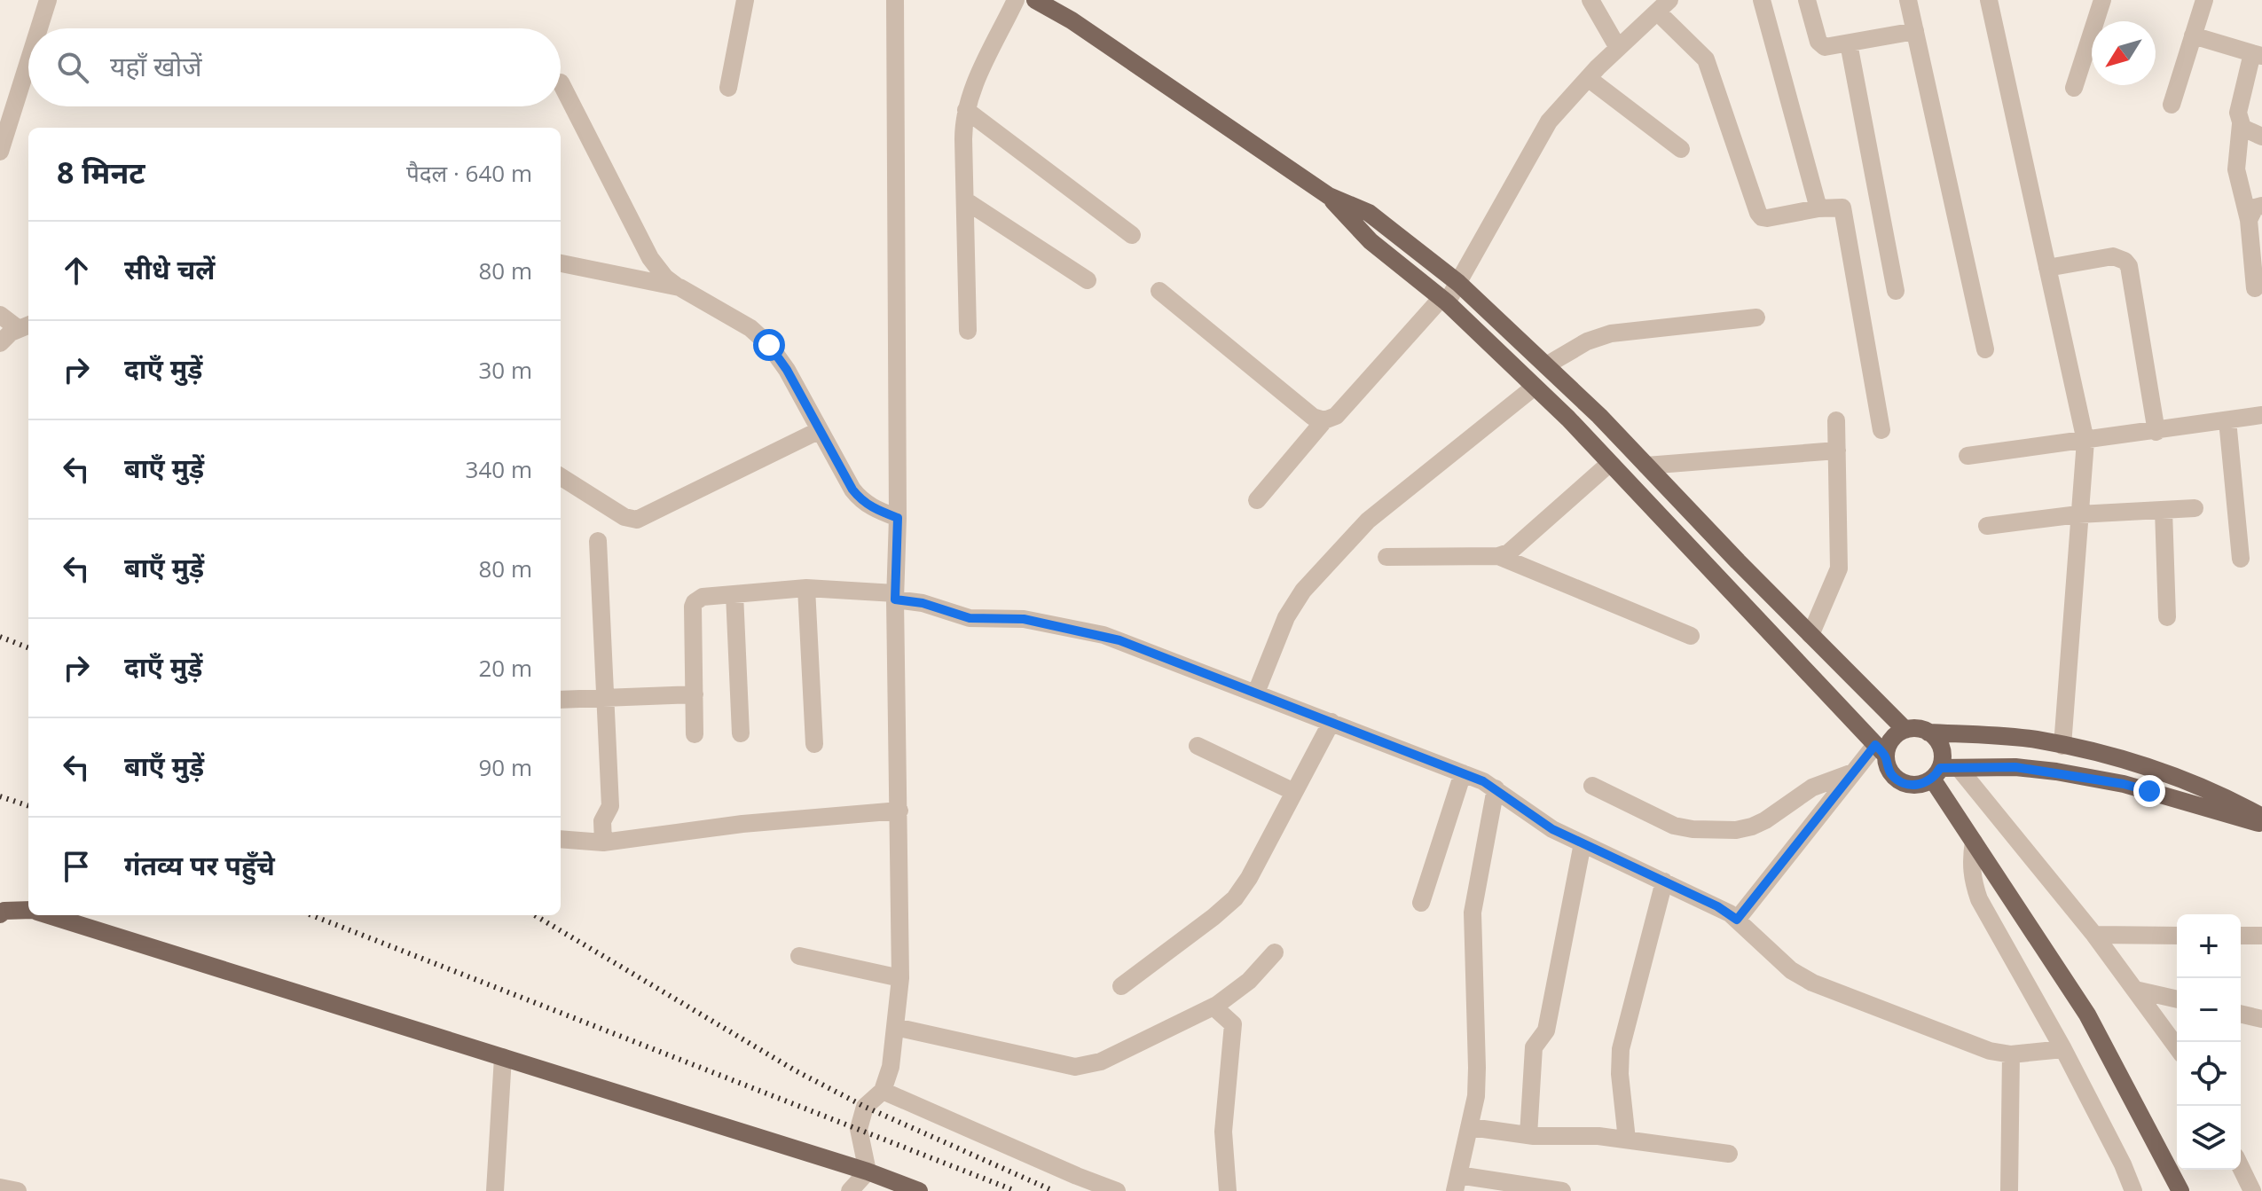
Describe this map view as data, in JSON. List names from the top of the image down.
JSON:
{
  "north": "bottom left",
  "page": {
    "search": "यहाँ खोजें",
    "heading": ["8 मिनट", "पैदल · 640 m"],
    "list": [
      ["सीधे चलें", "80 m"],
      ["दाएँ मुड़ें", "30 m"],
      ["बाएँ मुड़ें", "340 m"],
      ["बाएँ मुड़ें", "80 m"],
      ["दाएँ मुड़ें", "20 m"],
      ["बाएँ मुड़ें", "90 m"],
      "गंतव्य पर पहुँचे"
    ],
    "map_buttons": ["+", "−"]
  }
}
